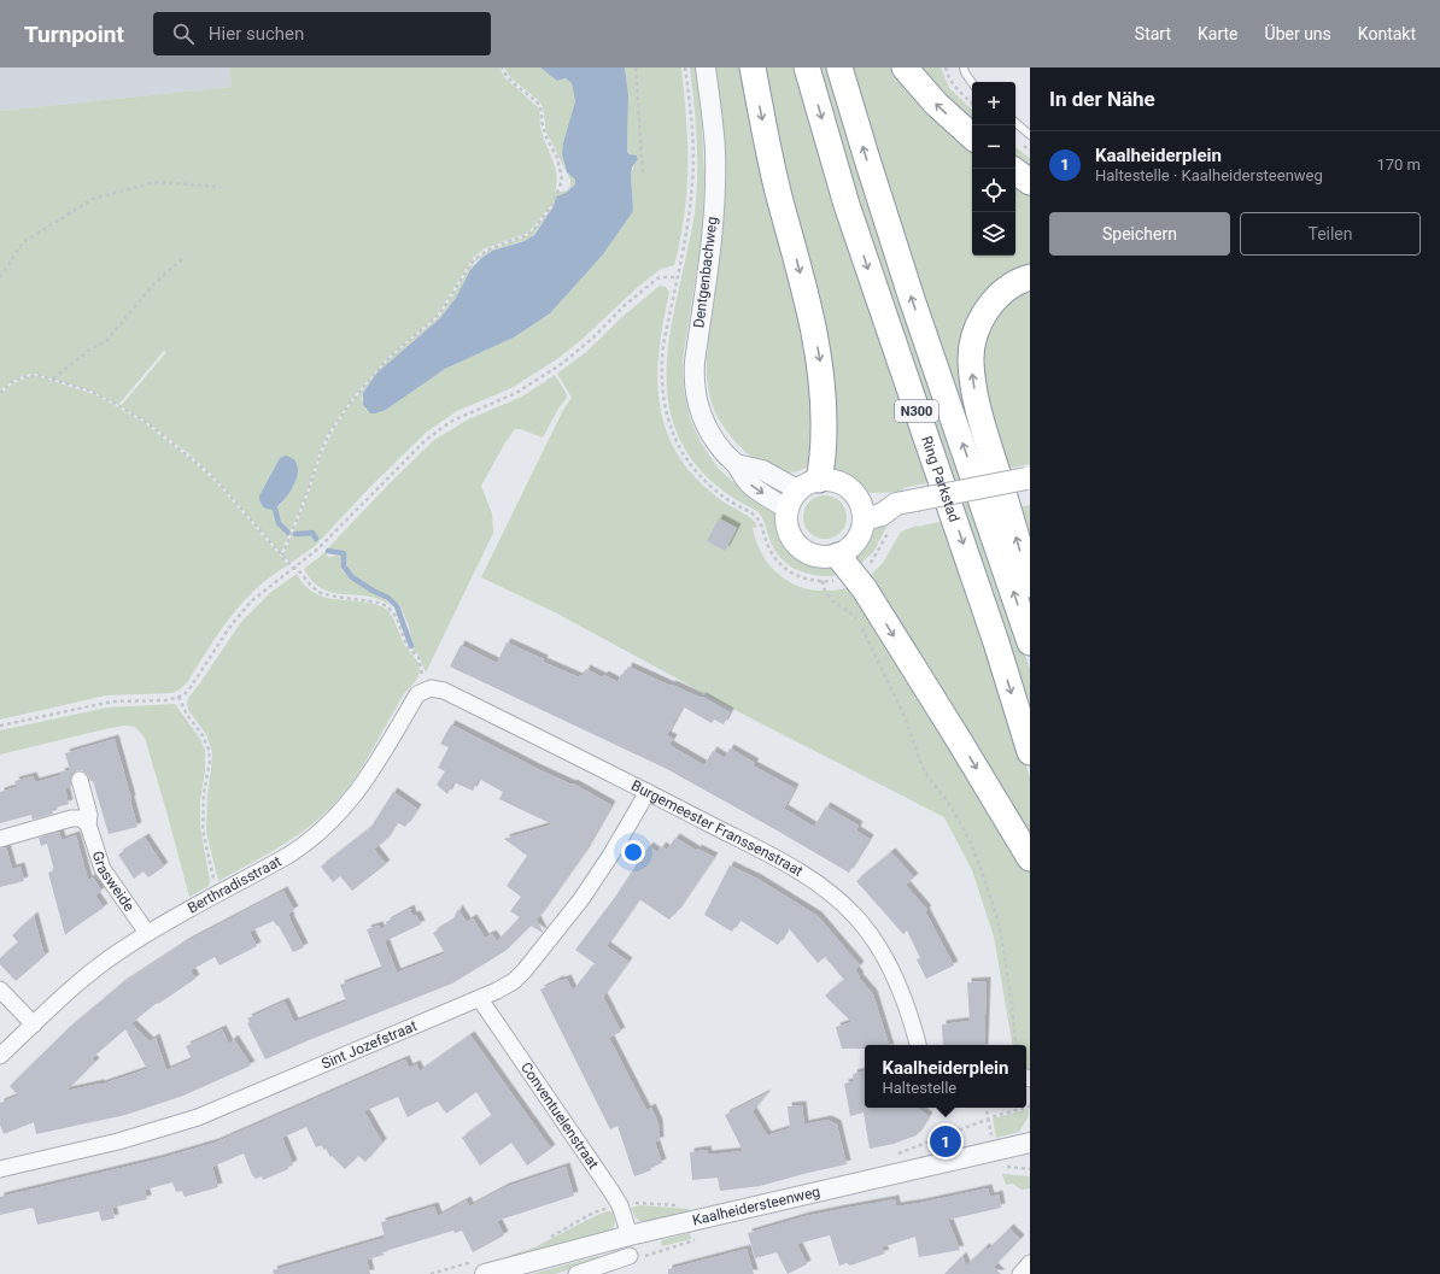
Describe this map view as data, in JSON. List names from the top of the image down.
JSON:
{
  "streets": {
    "highway": ["N300", "Ring Parkstad"],
    "street": [
      "Dentgenbachweg",
      "Burgemeester Franssenstraat",
      "Grasweide",
      "Berthradisstraat",
      "Sint Jozefstraat",
      "Conventuelenstraat",
      "Kaalheidersteenweg"
    ]
  },
  "crossings": [
    ["Burgemeester Franssenstraat", "Berthradisstraat"],
    ["Burgemeester Franssenstraat", "Sint Jozefstraat"],
    ["Grasweide", "Berthradisstraat"],
    ["Sint Jozefstraat", "Conventuelenstraat"],
    ["Conventuelenstraat", "Kaalheidersteenweg"]
  ],
  "page": {
    "header": "Turnpoint",
    "search": "Hier suchen",
    "nav": [
      "Start",
      "Karte",
      "Über uns",
      "Kontakt"
    ],
    "heading": "In der Nähe",
    "map_buttons": ["+", "−"],
    "list": [
      {
        "mark": "1",
        "name": "Kaalheiderplein",
        "note": "Haltestelle · Kaalheidersteenweg",
        "value": "170 m"
      }
    ],
    "buttons": ["Speichern", "Teilen"],
    "popup": ["Kaalheiderplein", "Haltestelle"],
    "pins": "1"
  }
}
